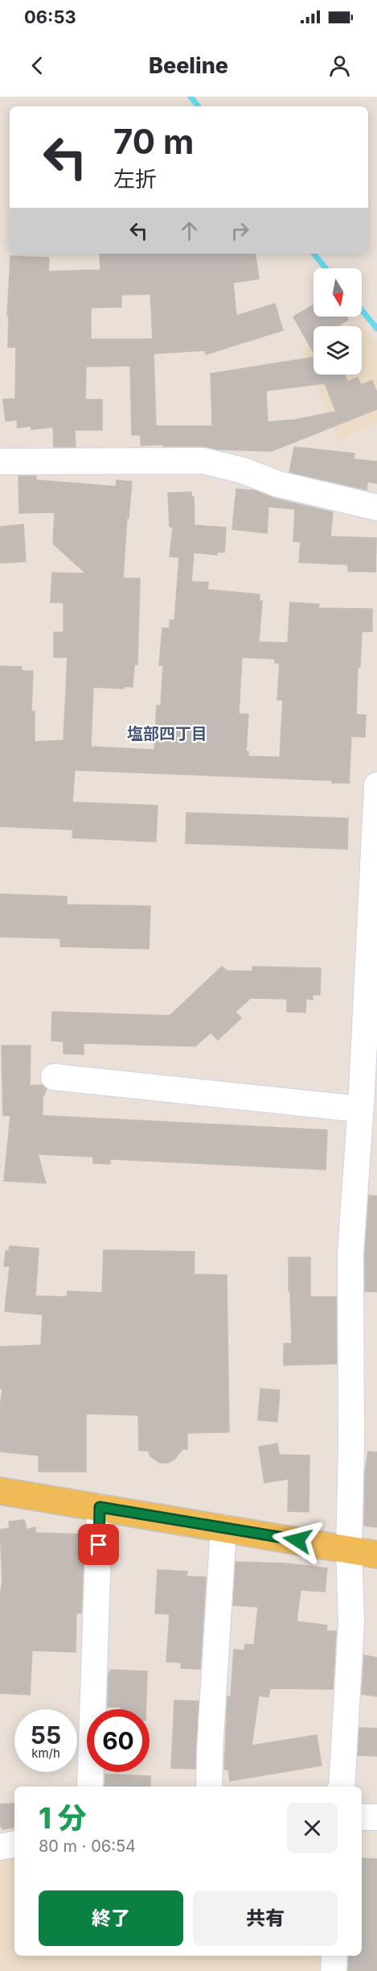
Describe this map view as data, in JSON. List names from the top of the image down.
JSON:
{
  "districts": ["塩部四丁目"],
  "north": "bottom",
  "page": {
    "status": "06:53",
    "header": "Beeline",
    "turn": ["70 m", "左折"],
    "speed": "55 km/h",
    "limit": "60",
    "heading": ["1 分", "80 m · 06:54"],
    "buttons": ["終了", "共有"]
  }
}
